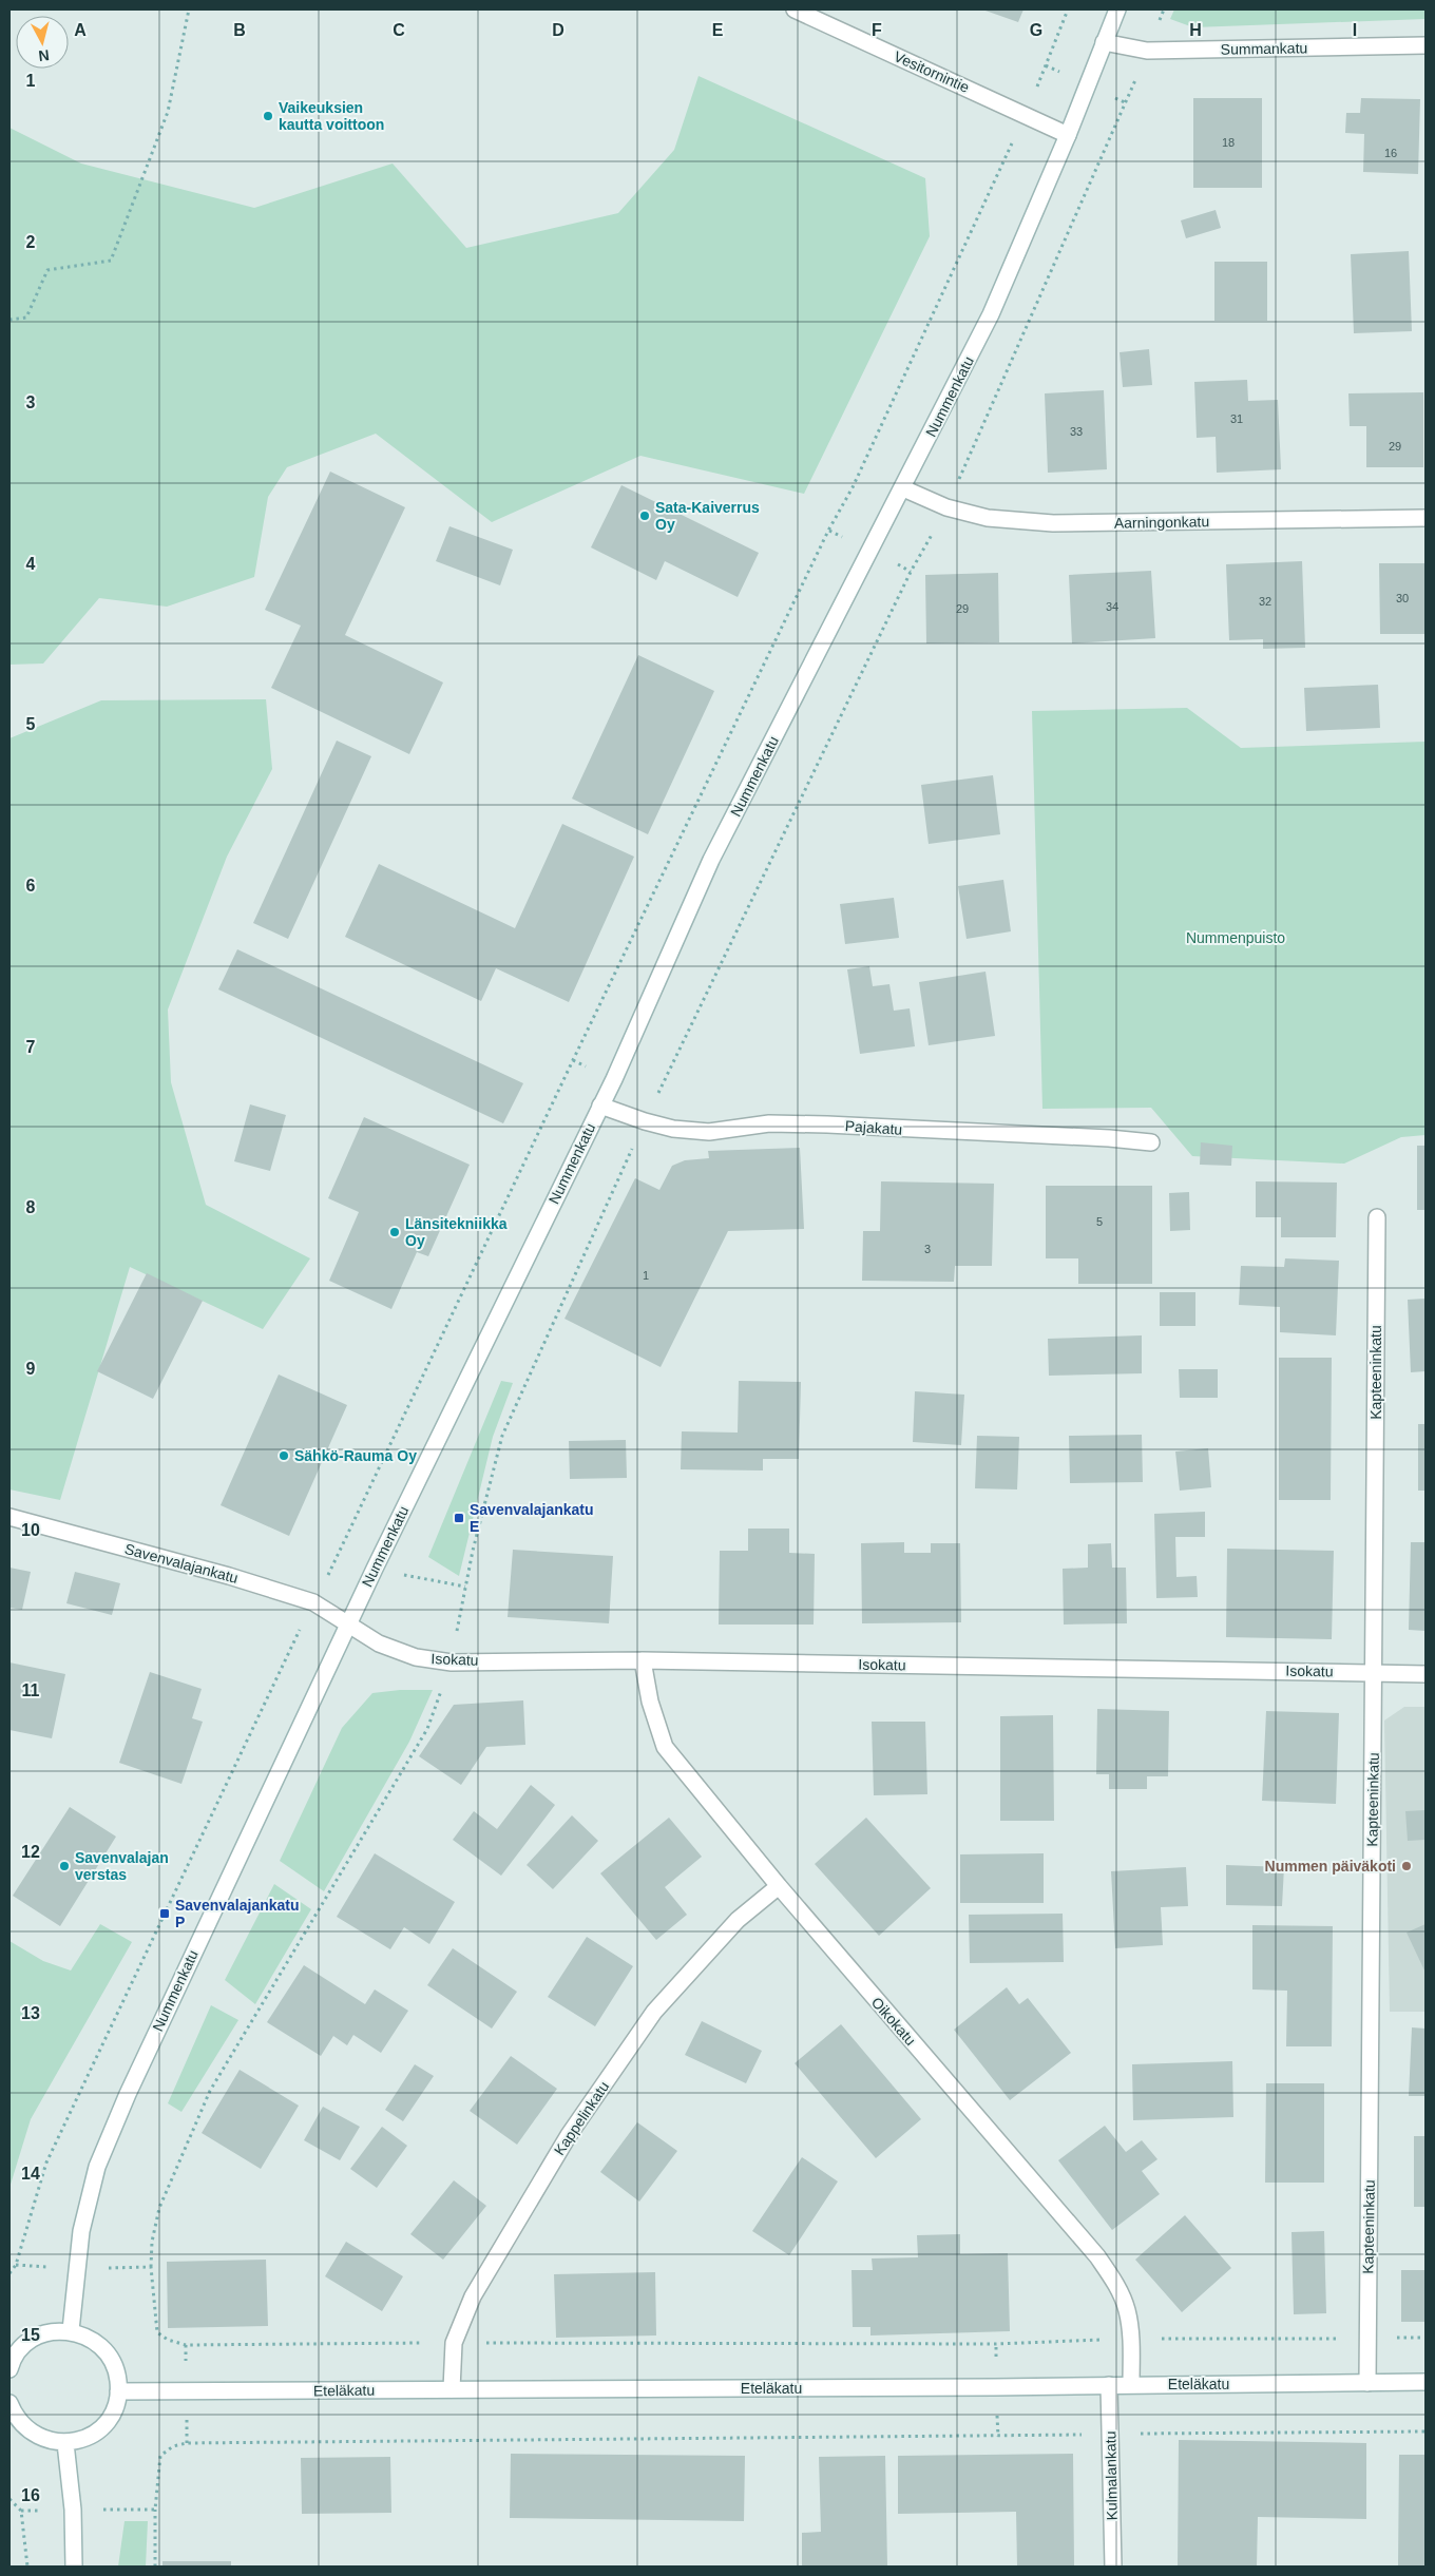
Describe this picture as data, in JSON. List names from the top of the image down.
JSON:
{
  "streets": {
    "street": [
      "Summankatu",
      "Vesitornintie",
      "Nummenkatu",
      "Aarningonkatu",
      "Pajakatu",
      "Kapteeninkatu",
      "Savenvalajankatu",
      "Isokatu",
      "Oikokatu",
      "Kappelinkatu",
      "Eteläkatu",
      "Kulmalankatu"
    ]
  },
  "crossings": [
    ["Summankatu", "Nummenkatu"],
    ["Vesitornintie", "Nummenkatu"],
    ["Nummenkatu", "Aarningonkatu"],
    ["Nummenkatu", "Pajakatu"],
    ["Nummenkatu", "Savenvalajankatu"],
    ["Nummenkatu", "Isokatu"],
    ["Kapteeninkatu", "Isokatu"],
    ["Kapteeninkatu", "Eteläkatu"],
    ["Savenvalajankatu", "Isokatu"],
    ["Isokatu", "Oikokatu"],
    ["Oikokatu", "Kappelinkatu"],
    ["Oikokatu", "Eteläkatu"],
    ["Kappelinkatu", "Eteläkatu"],
    ["Eteläkatu", "Kulmalankatu"]
  ],
  "parks": ["Nummenpuisto"],
  "places": {
    "other": [
      "Vaikeuksien kautta voittoon",
      "Sata-Kaiverrus Oy",
      "Länsitekniikka Oy",
      "Sähkö-Rauma Oy",
      "Savenvalajan verstas",
      "Nummen päiväkoti"
    ],
    "transit": ["Savenvalajankatu E", "Savenvalajankatu P"]
  },
  "house_numbers": [
    "18",
    "16",
    "31",
    "33",
    "29",
    "30",
    "32",
    "34",
    "29",
    "5",
    "3",
    "1"
  ],
  "north": "bottom",
  "grid": {
    "columns": [
      "A",
      "B",
      "C",
      "D",
      "E",
      "F",
      "G",
      "H",
      "I"
    ],
    "rows": [
      "1",
      "2",
      "3",
      "4",
      "5",
      "6",
      "7",
      "8",
      "9",
      "10",
      "11",
      "12",
      "13",
      "14",
      "15",
      "16"
    ]
  }
}
